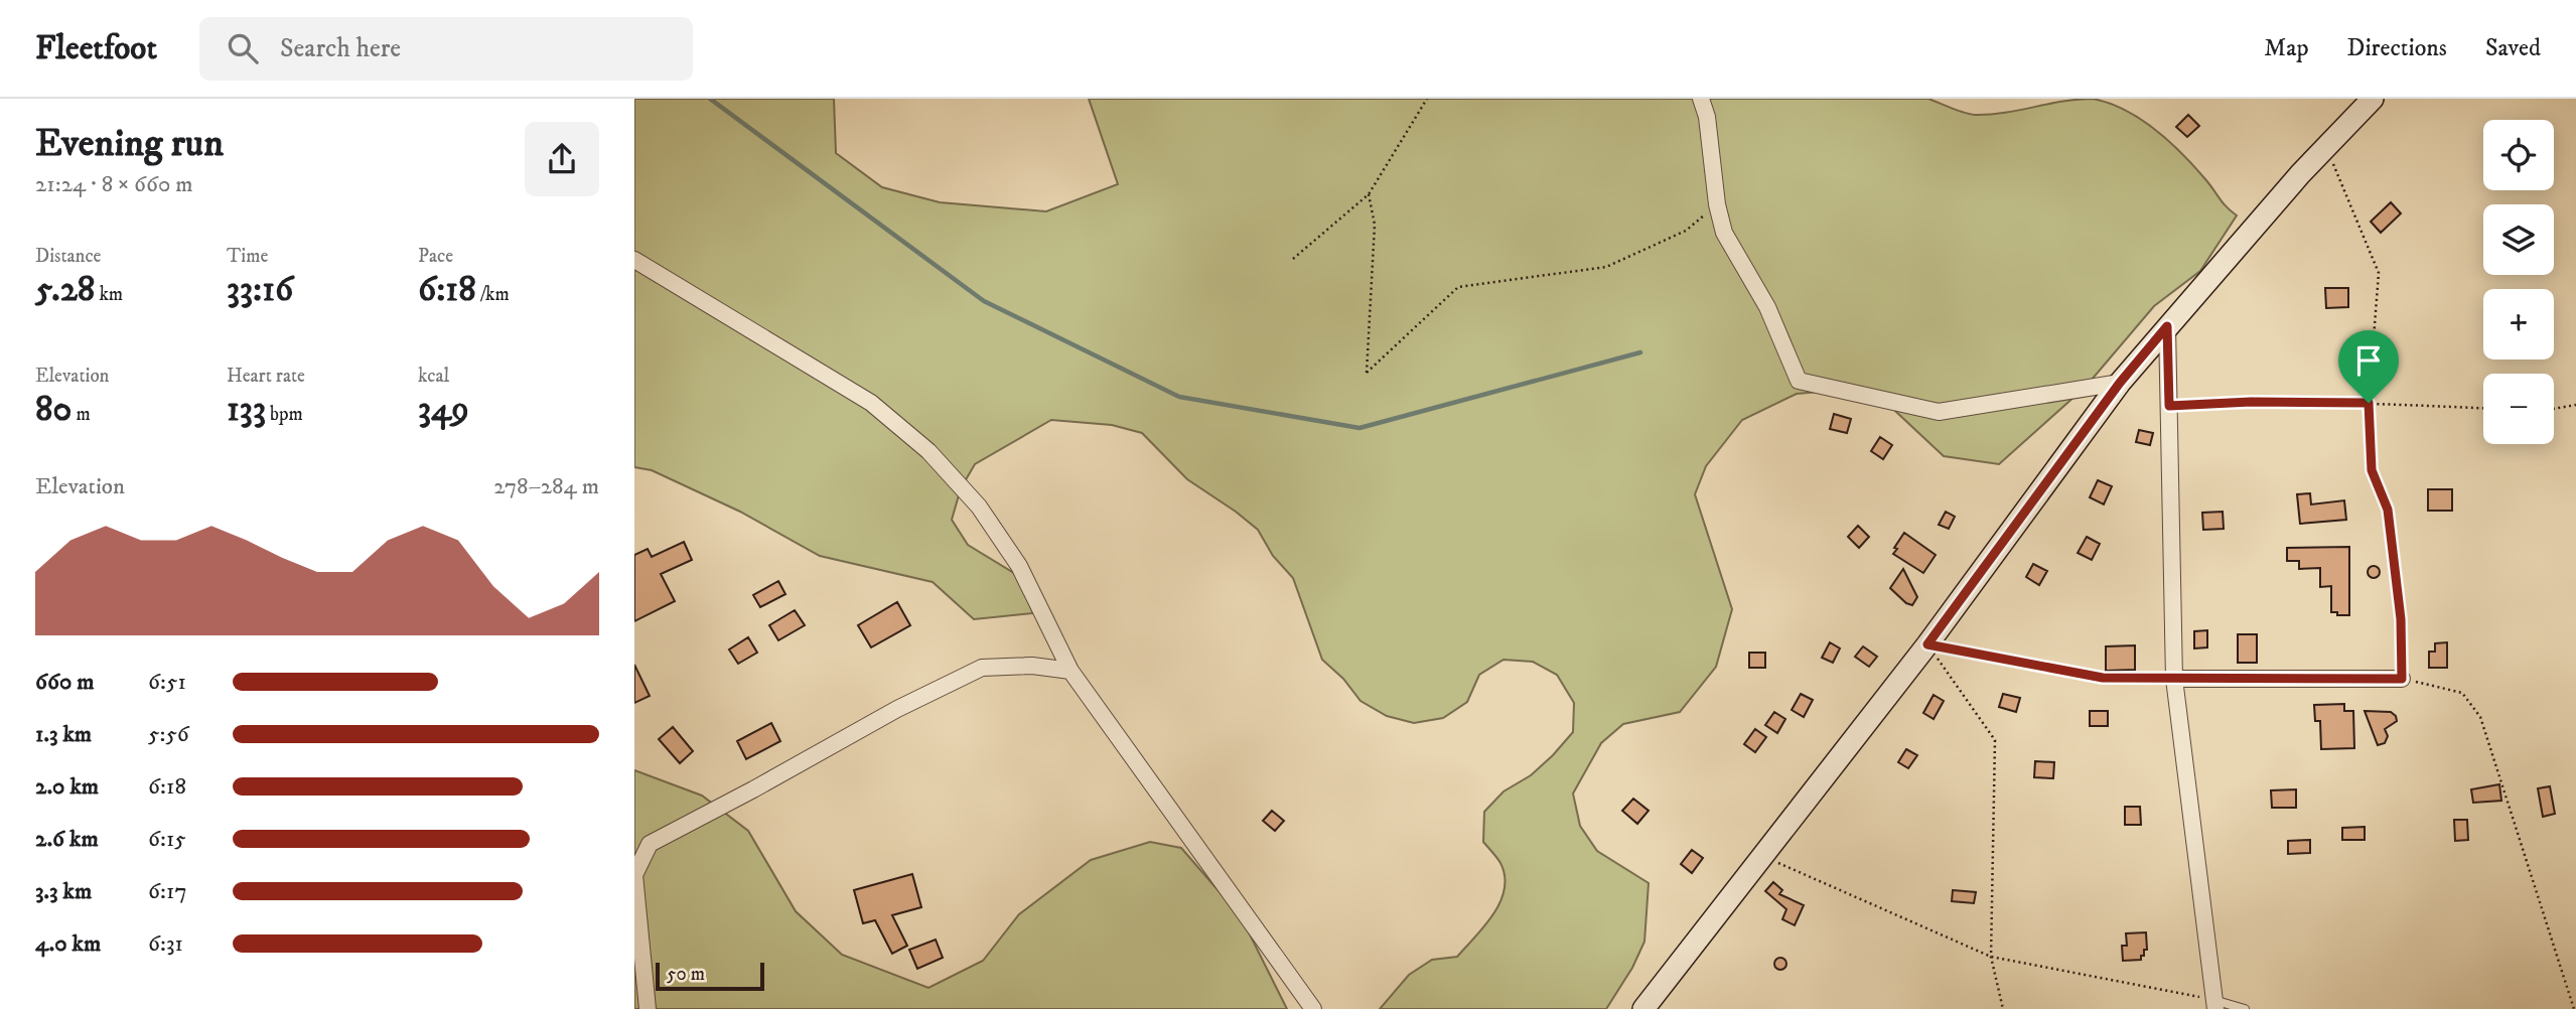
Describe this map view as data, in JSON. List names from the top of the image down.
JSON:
{
  "scale_bar": "50 m",
  "page": {
    "header": "Fleetfoot",
    "search": "Search here",
    "nav": ["Map", "Directions", "Saved"],
    "heading": ["Evening run", "21:24 · 8 × 660 m"],
    "map_buttons": ["+", "−"],
    "stats": [
      ["Distance", "5.28 km"],
      ["Time", "33:16"],
      ["Pace", "6:18 /km"],
      ["Elevation", "80 m"],
      ["Heart rate", "133 bpm"],
      ["kcal", "349"]
    ],
    "chart": ["Elevation", "278–284 m"],
    "list": [
      {
        "name": "660 m",
        "note": "6:51"
      },
      {
        "name": "1.3 km",
        "note": "5:56"
      },
      {
        "name": "2.0 km",
        "note": "6:18"
      },
      {
        "name": "2.6 km",
        "note": "6:15"
      },
      {
        "name": "3.3 km",
        "note": "6:17"
      },
      {
        "name": "4.0 km",
        "note": "6:31"
      }
    ],
    "scale": "50 m"
  }
}
